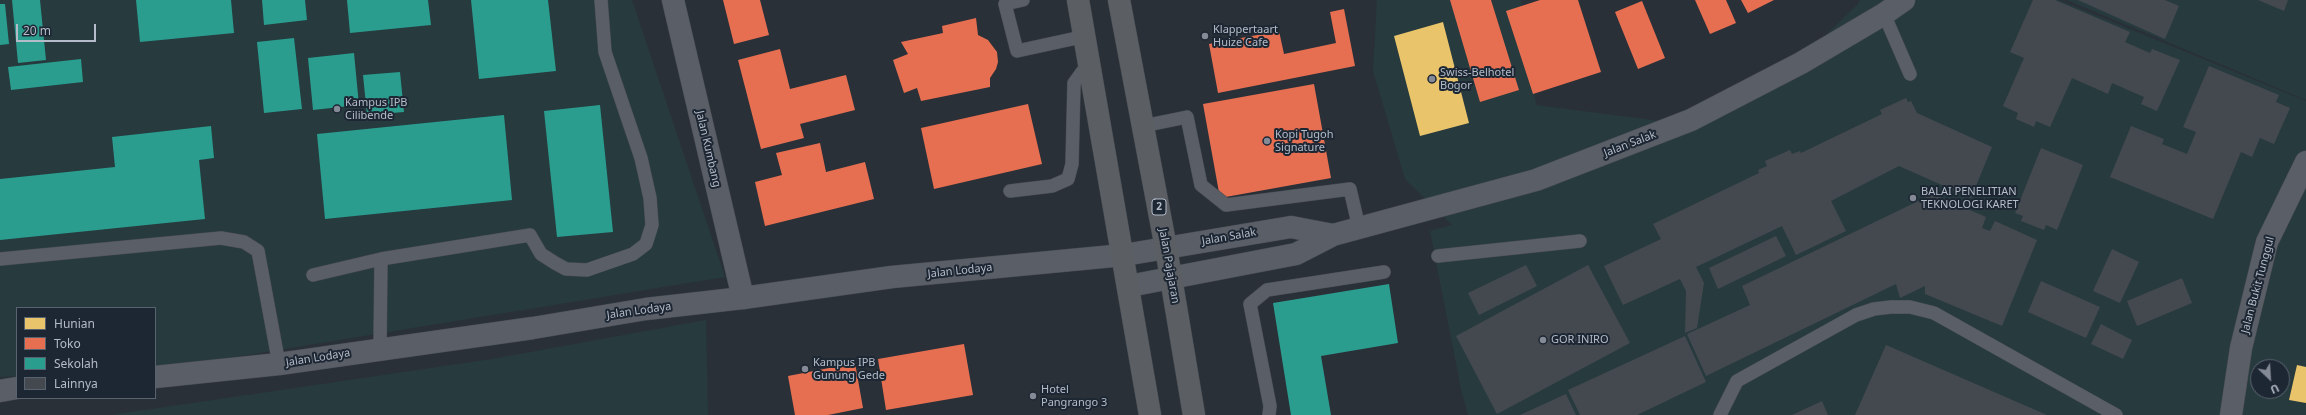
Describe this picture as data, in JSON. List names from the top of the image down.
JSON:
{
  "streets": {
    "highway": ["2", "Jalan Pajajaran"],
    "street": [
      "Jalan Salak",
      "Jalan Kumbang",
      "Jalan Lodaya",
      "Jalan Bukit Tunggul"
    ]
  },
  "crossings": [
    ["Jalan Salak", "Jalan Pajajaran"],
    ["Jalan Salak", "Jalan Lodaya"],
    ["Jalan Kumbang", "Jalan Lodaya"]
  ],
  "places": [
    "Klappertaart Huize Cafe",
    "Swiss-Belhotel Bogor",
    "Kampus IPB Cilibende",
    "Kopi Tugoh Signature",
    "BALAI PENELITIAN TEKNOLOGI KARET",
    "GOR INIRO",
    "Kampus IPB Gunung Gede",
    "Hotel Pangrango 3"
  ],
  "legend": [
    "Hunian",
    "Toko",
    "Sekolah",
    "Lainnya"
  ],
  "scale_bar": "20 m",
  "north": "bottom right"
}
